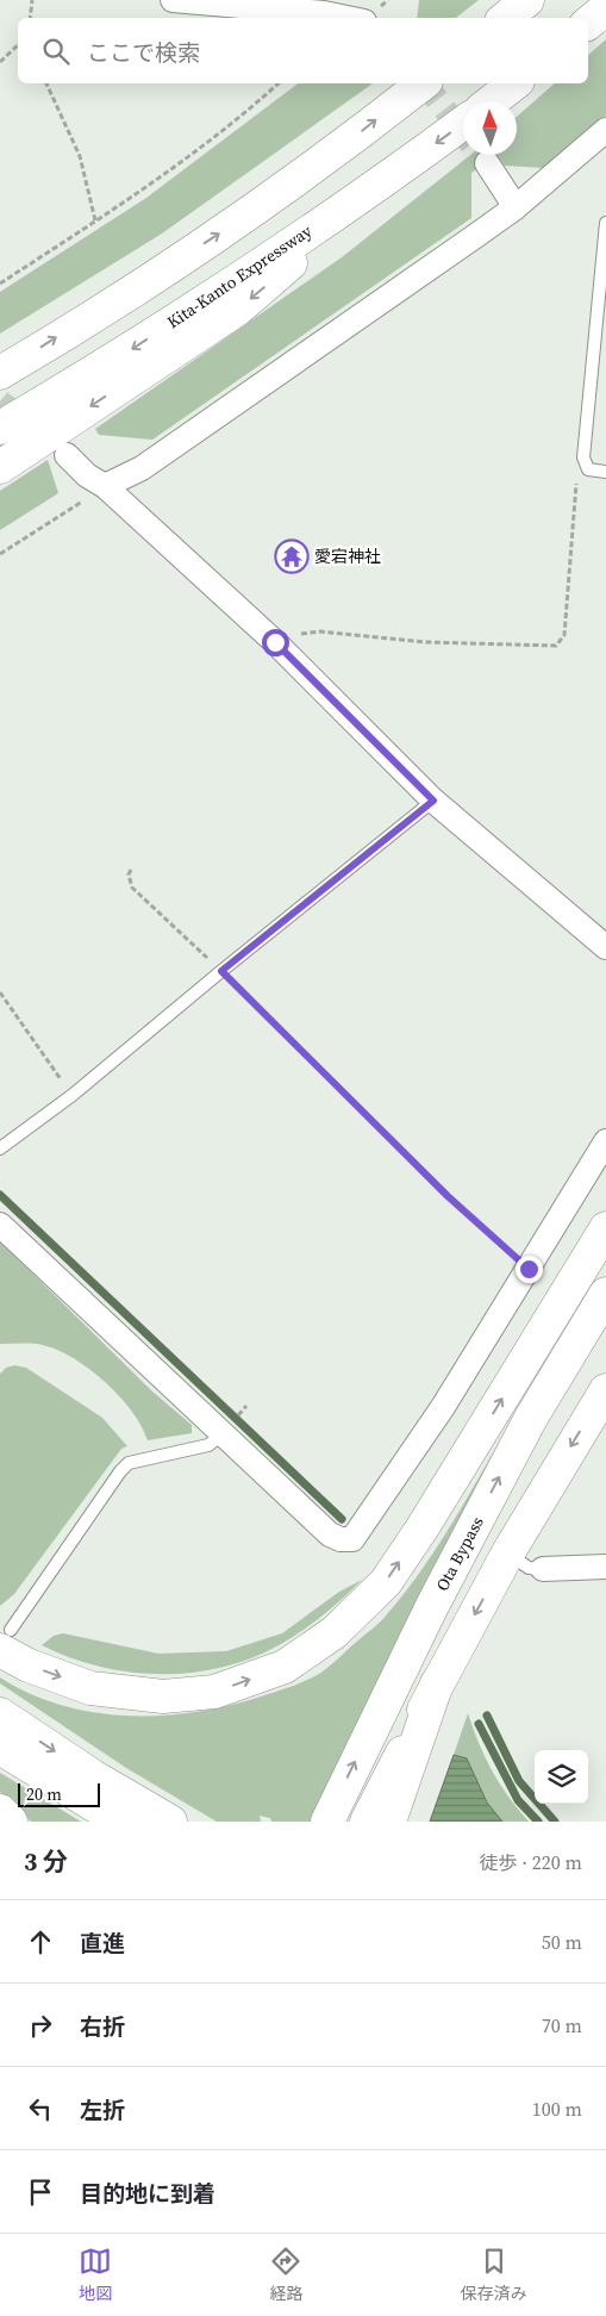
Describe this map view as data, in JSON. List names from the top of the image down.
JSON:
{
  "streets": {
    "highway": ["Kita-Kanto Expressway", "Ota Bypass"]
  },
  "places": {
    "temple": ["愛宕神社"]
  },
  "scale_bar": "20 m",
  "north": "top",
  "page": {
    "search": "ここで検索",
    "scale": "20 m",
    "heading": ["3 分", "徒歩 · 220 m"],
    "list": [
      ["直進", "50 m"],
      ["右折", "70 m"],
      ["左折", "100 m"],
      "目的地に到着"
    ],
    "nav": ["地図", "経路", "保存済み"]
  }
}
